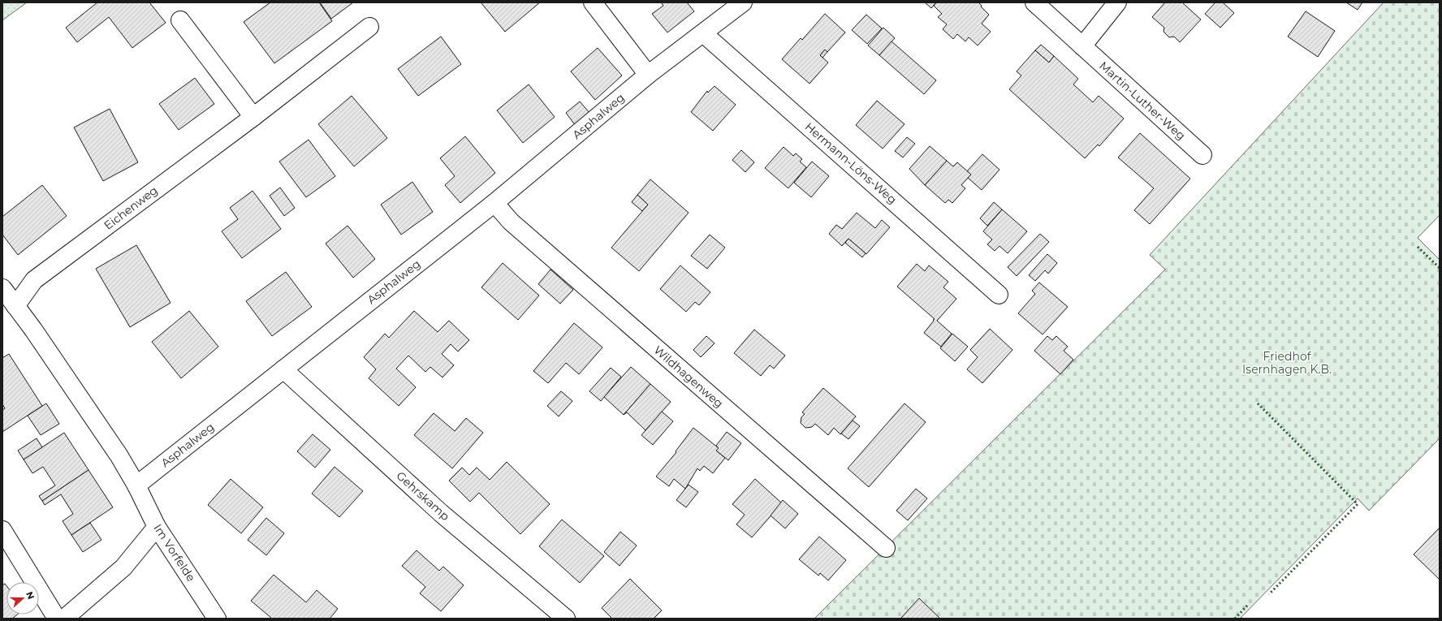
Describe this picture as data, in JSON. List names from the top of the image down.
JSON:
{
  "streets": {
    "street": [
      "Martin-Luther-Weg",
      "Asphalweg",
      "Hermann-Löns-Weg",
      "Eichenweg",
      "Wildhagenweg",
      "Gehrskamp",
      "Im Vorfelde"
    ]
  },
  "crossings": [
    ["Asphalweg", "Hermann-Löns-Weg"],
    ["Asphalweg", "Wildhagenweg"],
    ["Asphalweg", "Gehrskamp"],
    ["Asphalweg", "Im Vorfelde"]
  ],
  "parks": ["Friedhof Isernhagen K.B."],
  "north": "right"
}
